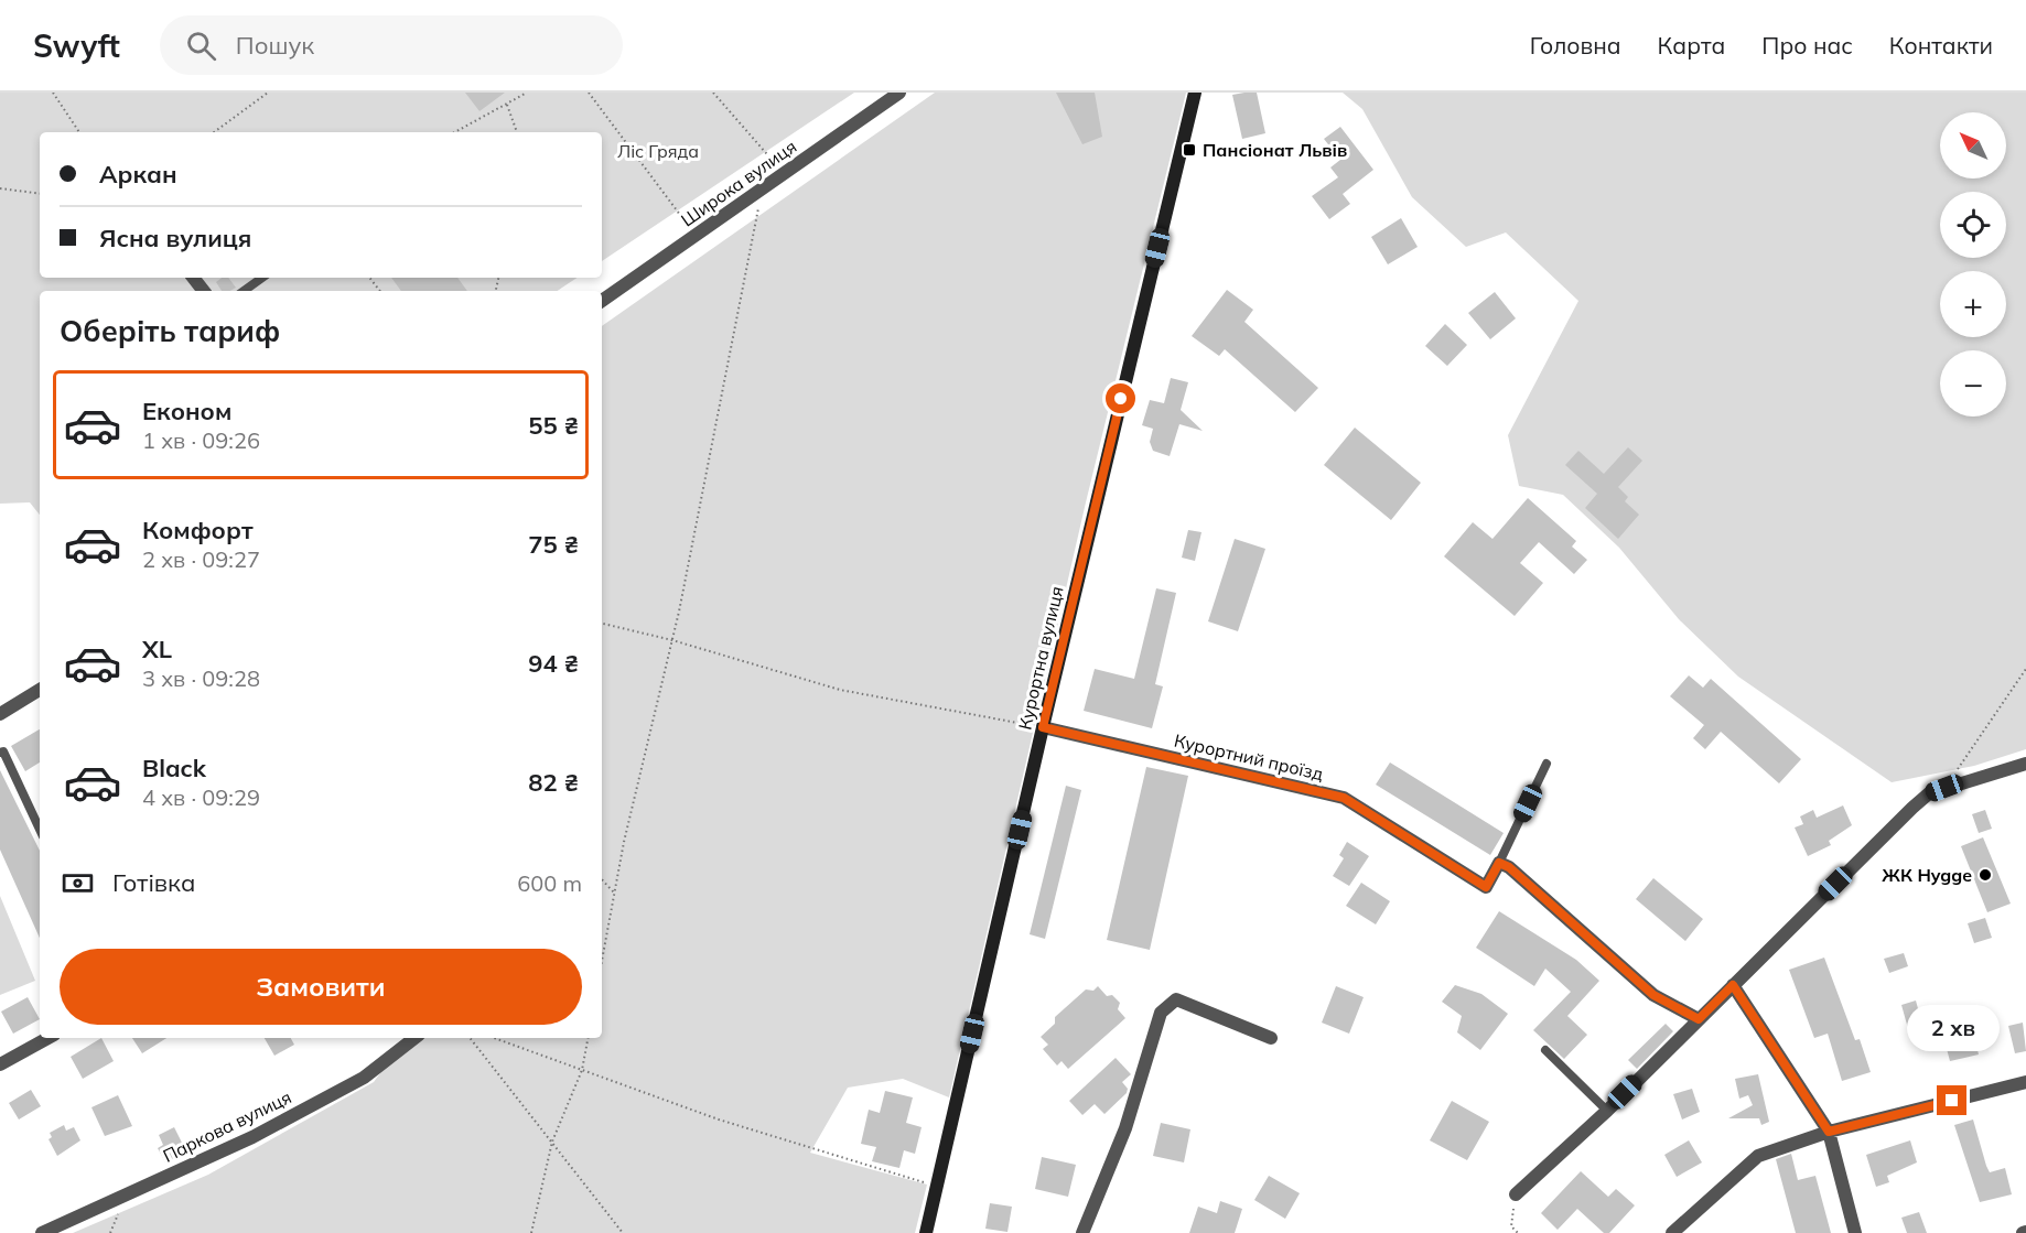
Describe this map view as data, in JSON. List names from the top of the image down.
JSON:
{
  "streets": {
    "main road": ["Курортна вулиця"],
    "street": ["Широка вулиця", "Курортний проїзд", "Паркова вулиця"]
  },
  "crossings": [
    ["Курортна вулиця", "Курортний проїзд"]
  ],
  "parks": ["Ліс Гряда"],
  "places": {
    "transit": ["Пансіонат Львів"],
    "other": ["ЖК Hygge"]
  },
  "north": "top left",
  "page": {
    "header": "Swyft",
    "search": "Пошук",
    "nav": [
      "Головна",
      "Карта",
      "Про нас",
      "Контакти"
    ],
    "map_buttons": ["+", "−"],
    "banner": ["Аркан", "Ясна вулиця"],
    "heading": "Оберіть тариф",
    "list": [
      {
        "name": "Економ",
        "note": "1 хв · 09:26",
        "value": "55 ₴"
      },
      {
        "name": "Комфорт",
        "note": "2 хв · 09:27",
        "value": "75 ₴"
      },
      {
        "name": "XL",
        "note": "3 хв · 09:28",
        "value": "94 ₴"
      },
      {
        "name": "Black",
        "note": "4 хв · 09:29",
        "value": "82 ₴"
      }
    ],
    "pay": ["Готівка", "600 m"],
    "buttons": "Замовити",
    "bubble": "2 хв"
  }
}
